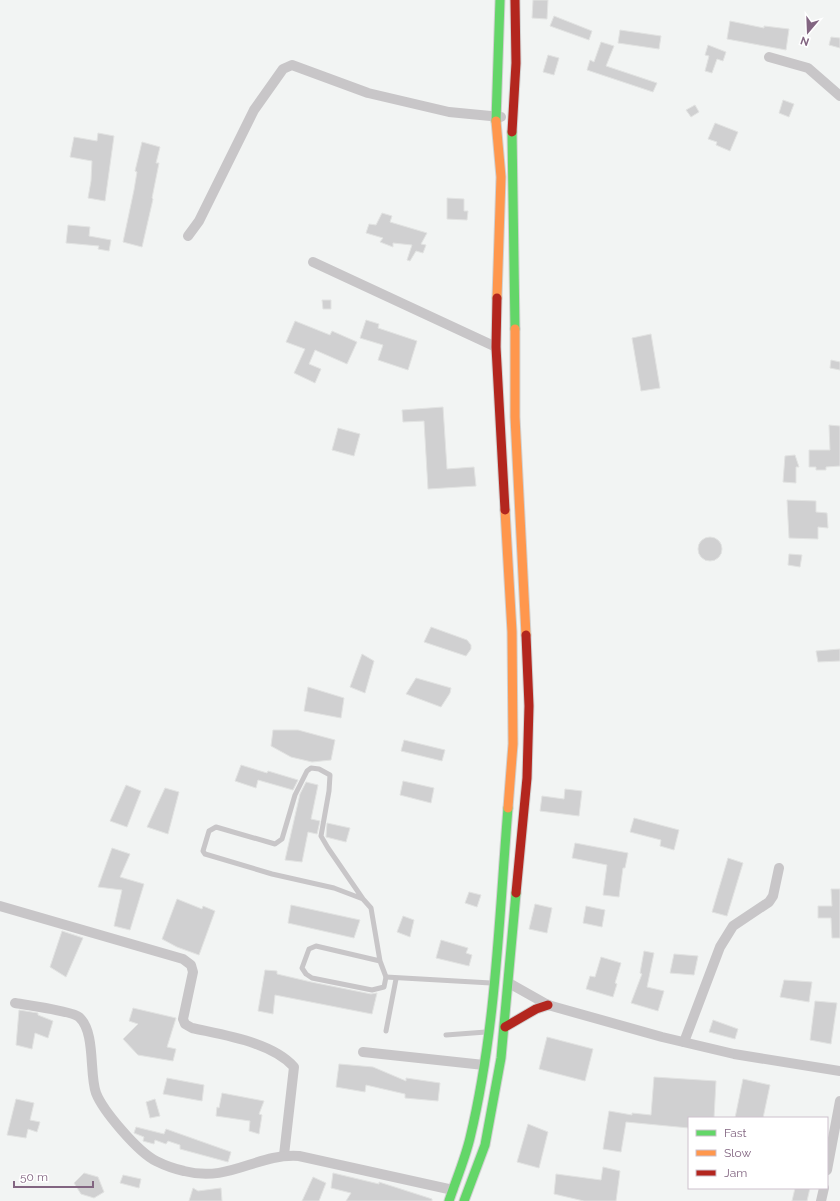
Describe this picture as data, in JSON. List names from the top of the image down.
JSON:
{
  "legend": ["Fast", "Slow", "Jam"],
  "scale_bar": "50 m",
  "north": "bottom"
}
